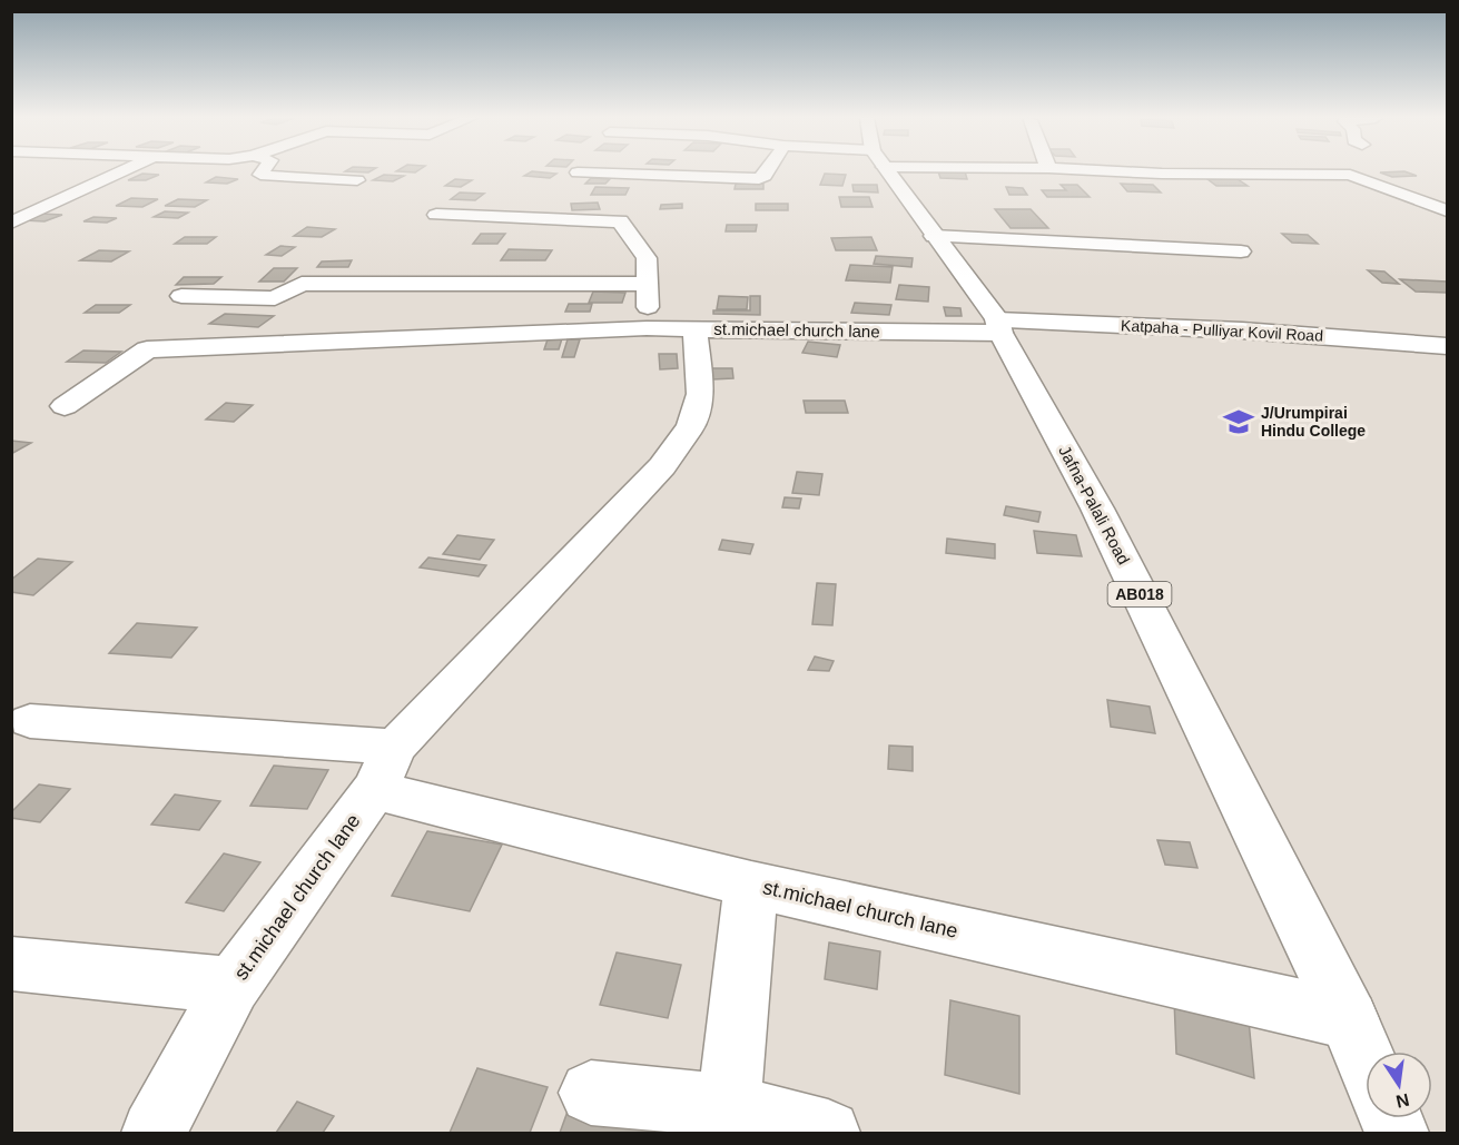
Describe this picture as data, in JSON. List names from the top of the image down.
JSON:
{
  "streets": {
    "street": [
      "st.michael church lane",
      "Katpaha - Pulliyar Kovil Road",
      "Jafna-Palali Road",
      "AB018"
    ]
  },
  "crossings": [
    ["st.michael church lane", "Katpaha - Pulliyar Kovil Road"],
    ["st.michael church lane", "Jafna-Palali Road"],
    ["Katpaha - Pulliyar Kovil Road", "Jafna-Palali Road"]
  ],
  "places": {
    "school or university": ["J/Urumpirai Hindu College"]
  },
  "north": "bottom"
}
